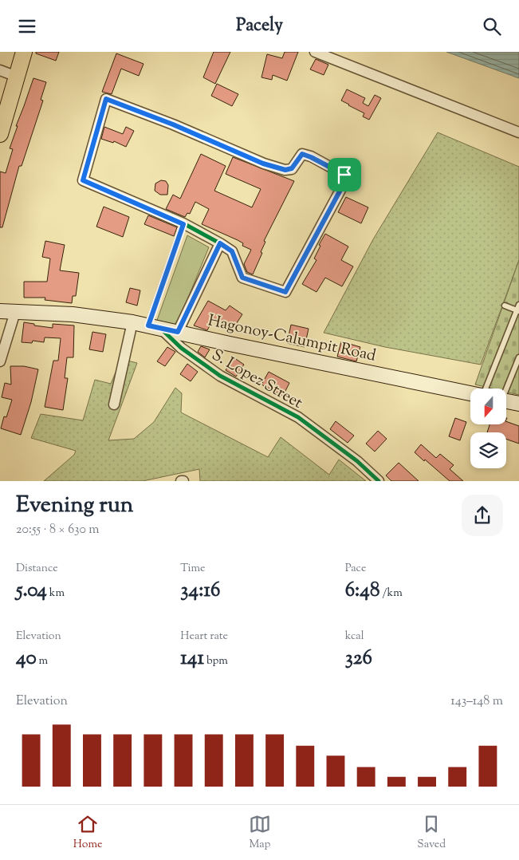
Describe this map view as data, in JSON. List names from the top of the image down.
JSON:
{
  "streets": {
    "main road": ["Hagonoy-Calumpit Road"],
    "street": ["S. Lopez Street"]
  },
  "crossings": [
    ["Hagonoy-Calumpit Road", "S. Lopez Street"]
  ],
  "north": "bottom",
  "page": {
    "header": "Pacely",
    "heading": ["Evening run", "20:55 · 8 × 630 m"],
    "stats": [
      ["Distance", "5.04 km"],
      ["Time", "34:16"],
      ["Pace", "6:48 /km"],
      ["Elevation", "40 m"],
      ["Heart rate", "141 bpm"],
      ["kcal", "326"]
    ],
    "chart": ["Elevation", "143–148 m"],
    "tabs": ["Home", "Map", "Saved"]
  }
}
